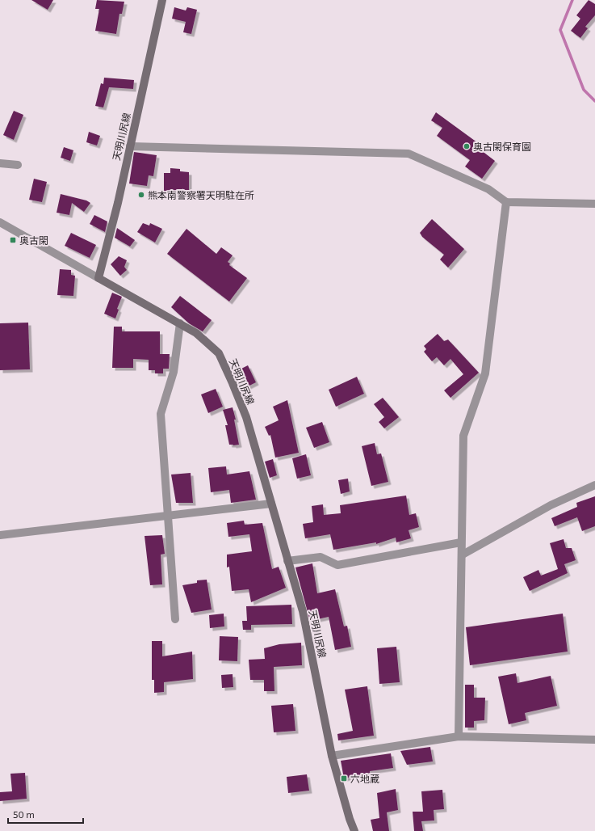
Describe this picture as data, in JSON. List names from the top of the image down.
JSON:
{
  "streets": {
    "main road": ["天明川尻線"]
  },
  "places": {
    "other": ["奥古閑保育園", "熊本南警察署天明駐在所"],
    "transit": ["奥古閑", "六地蔵"]
  },
  "scale_bar": "50 m"
}
